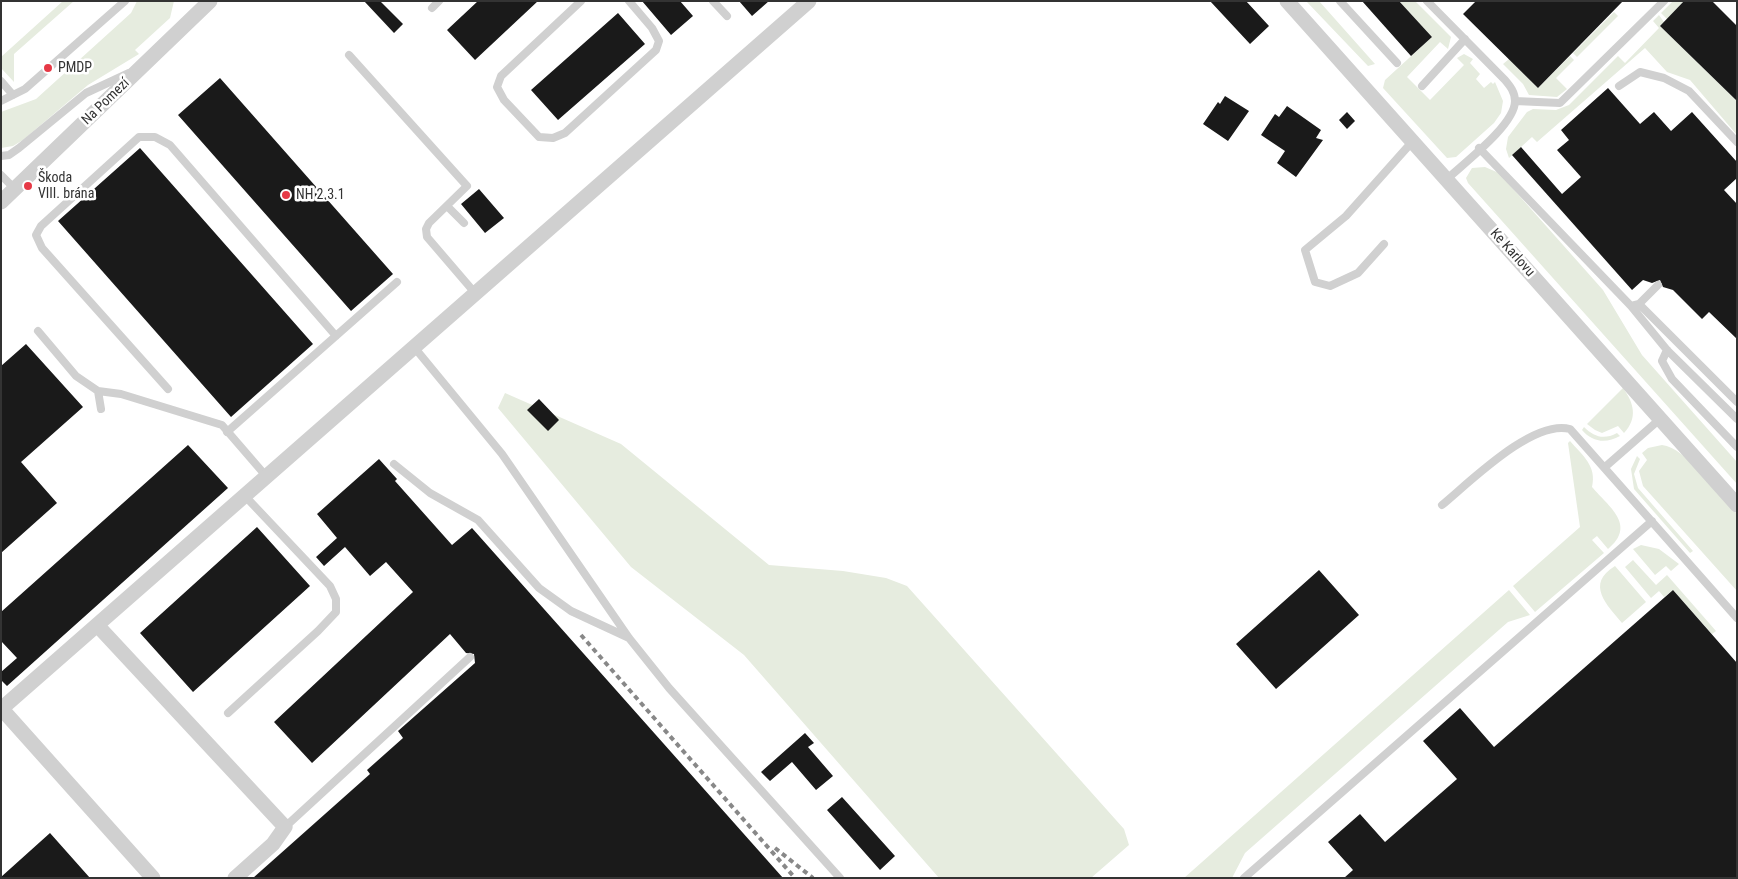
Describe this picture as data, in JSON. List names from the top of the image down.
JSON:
{
  "streets": {
    "street": ["Na Pomezí", "Ke Karlovu"]
  },
  "places": ["PMDP", "Škoda VIII. brána", "NH 2.3.1"]
}
